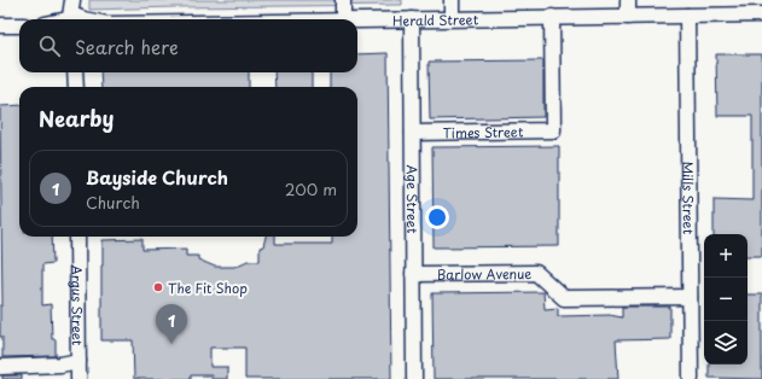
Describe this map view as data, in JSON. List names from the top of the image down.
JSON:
{
  "streets": {
    "street": [
      "Herald Street",
      "Times Street",
      "Mills Street",
      "Age Street",
      "Barlow Avenue",
      "Argus Street"
    ]
  },
  "crossings": [
    ["Herald Street", "Times Street"],
    ["Herald Street", "Mills Street"],
    ["Herald Street", "Age Street"],
    ["Times Street", "Age Street"],
    ["Mills Street", "Barlow Avenue"],
    ["Age Street", "Barlow Avenue"]
  ],
  "places": ["The Fit Shop"],
  "page": {
    "search": "Search here",
    "heading": "Nearby",
    "list": [
      {
        "mark": "1",
        "name": "Bayside Church",
        "note": "Church",
        "value": "200 m"
      }
    ],
    "map_buttons": ["+", "−"],
    "pins": "1"
  }
}
